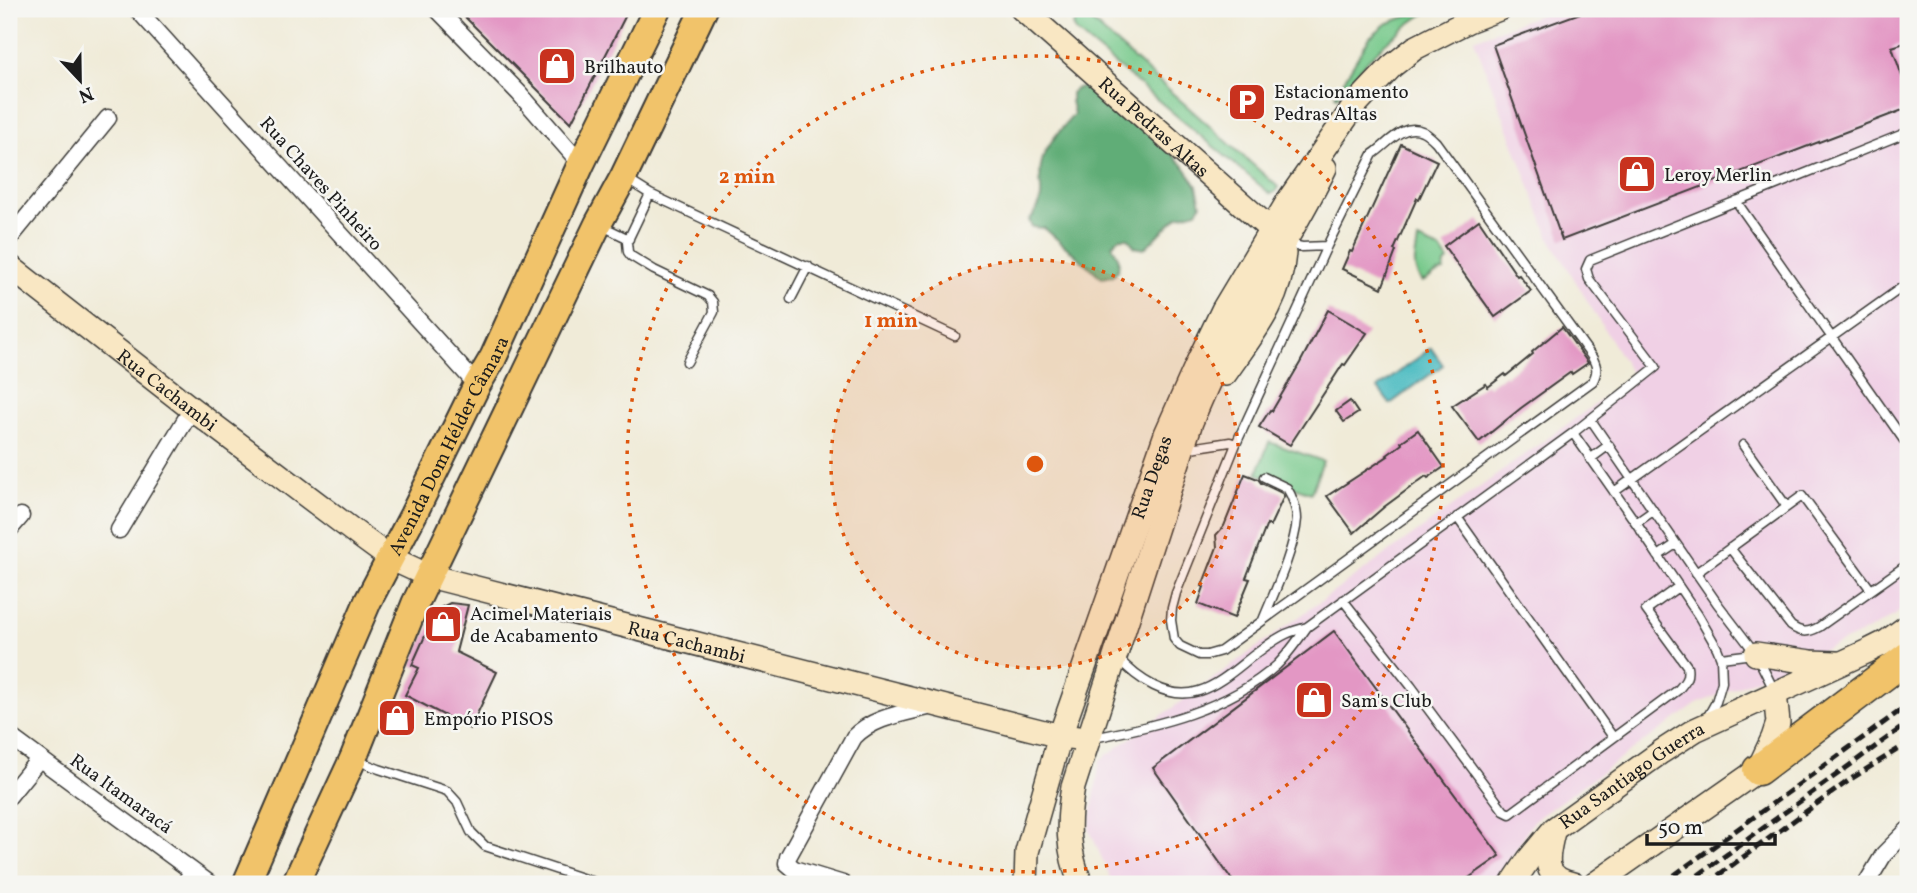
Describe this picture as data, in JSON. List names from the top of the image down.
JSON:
{
  "streets": {
    "main road": [
      "Rua Pedras Altas",
      "Rua Cachambi",
      "Avenida Dom Hélder Câmara",
      "Rua Degas",
      "Rua Santiago Guerra"
    ],
    "street": ["Rua Chaves Pinheiro", "Rua Itamaracá"]
  },
  "crossings": [
    ["Rua Pedras Altas", "Rua Degas"],
    ["Rua Chaves Pinheiro", "Avenida Dom Hélder Câmara"],
    ["Rua Cachambi", "Avenida Dom Hélder Câmara"],
    ["Rua Cachambi", "Rua Degas"]
  ],
  "places": {
    "shop": [
      "Brilhauto",
      "Leroy Merlin",
      "Acimel Materiais de Acabamento",
      "Sam's Club",
      "Empório PISOS"
    ],
    "parking": ["Estacionamento Pedras Altas"]
  },
  "scale_bar": "50 m",
  "north": "bottom",
  "rings": ["2 min", "1 min"]
}
